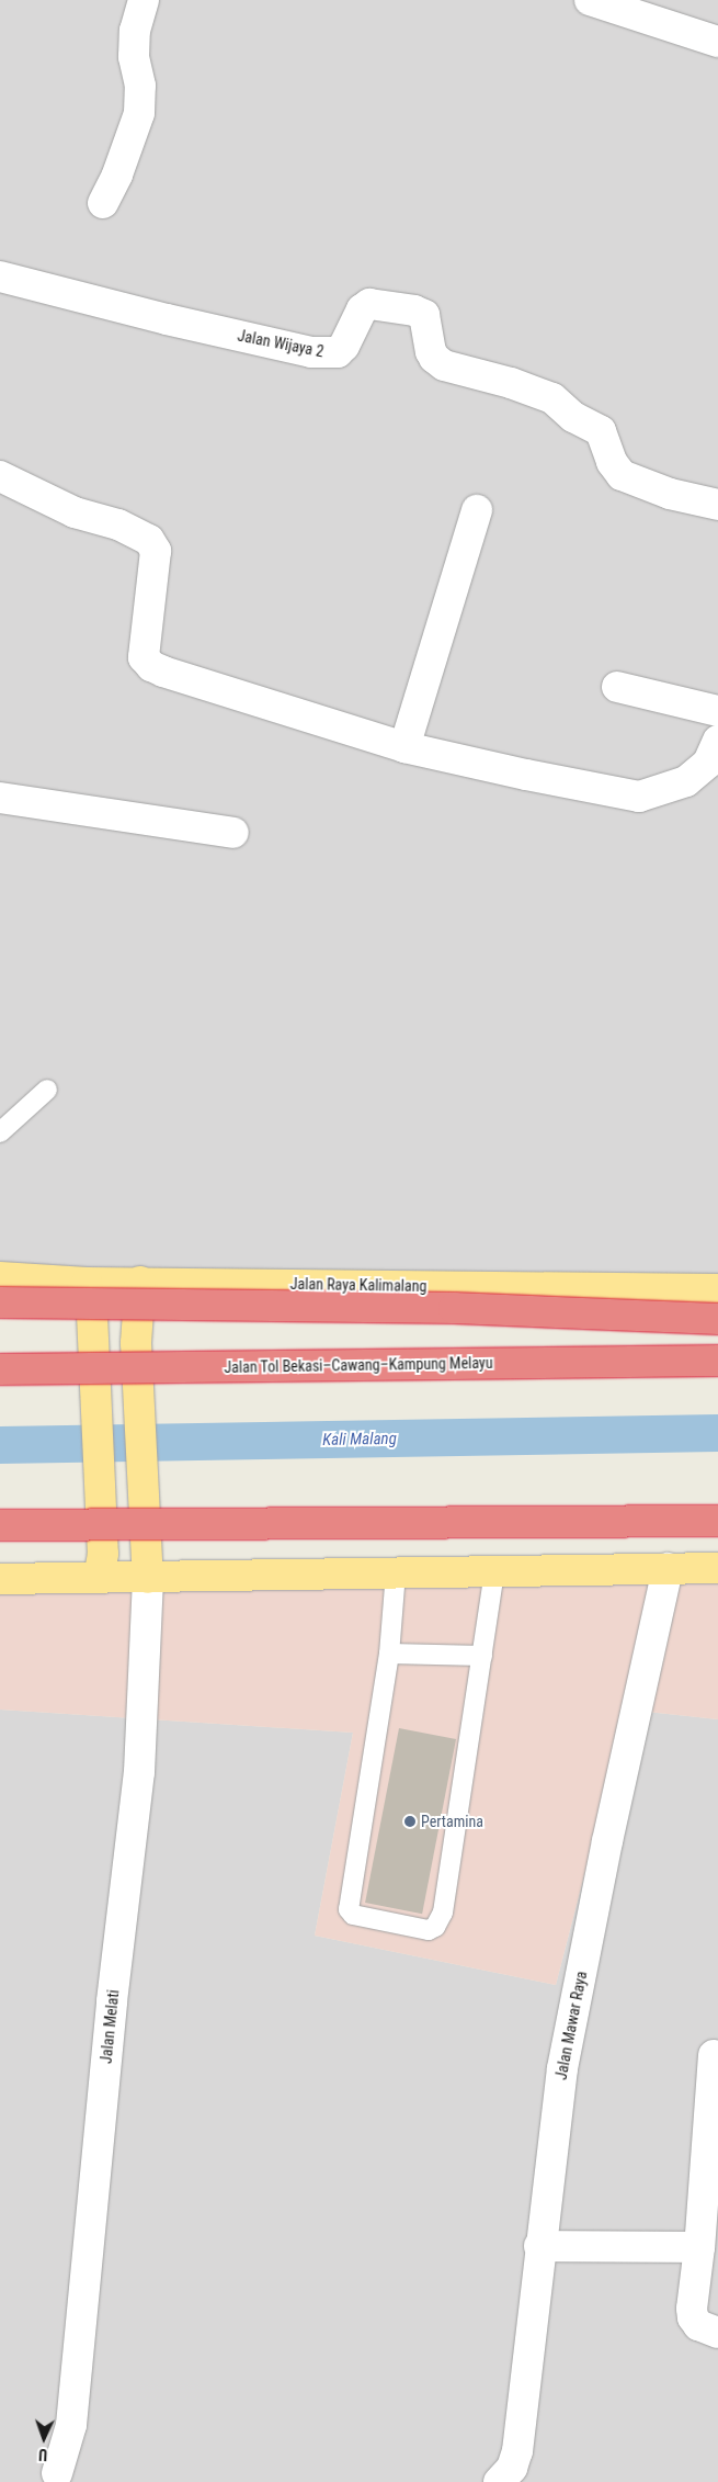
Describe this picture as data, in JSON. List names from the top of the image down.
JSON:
{
  "streets": {
    "highway": ["Jalan Tol Bekasi–Cawang–Kampung Melayu"],
    "main road": ["Jalan Raya Kalimalang"],
    "street": ["Jalan Wijaya 2", "Jalan Mawar Raya", "Jalan Melati"]
  },
  "water": ["Kali Malang"],
  "places": ["Pertamina"],
  "north": "bottom"
}
